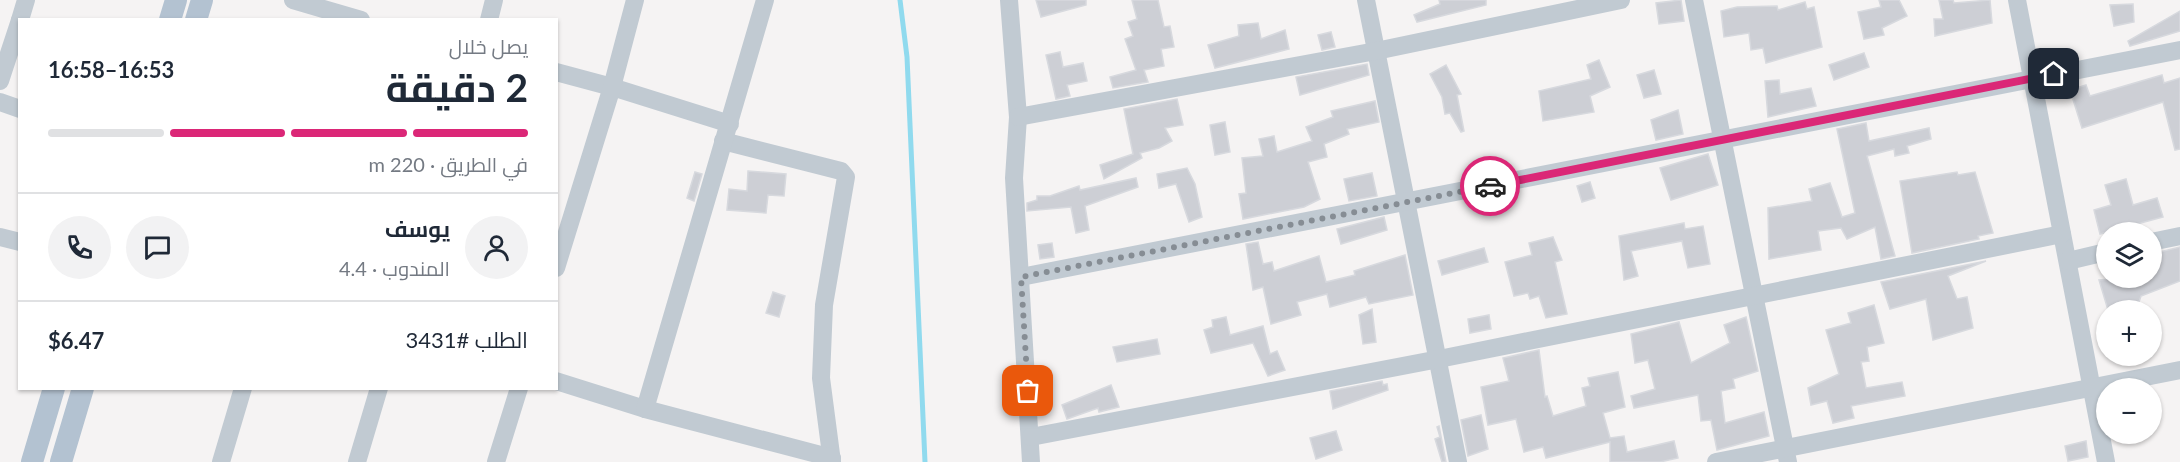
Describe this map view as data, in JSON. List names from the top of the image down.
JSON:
{
  "page": {
    "heading": ["2 دقيقة", "يصل خلال", "16:53–16:58"],
    "panel": [
      "يوسف",
      "المندوب · 4.4",
      "الطلب #3431",
      "$6.47"
    ],
    "bar": "في الطريق · 220 m",
    "map_buttons": ["+", "−"]
  }
}
